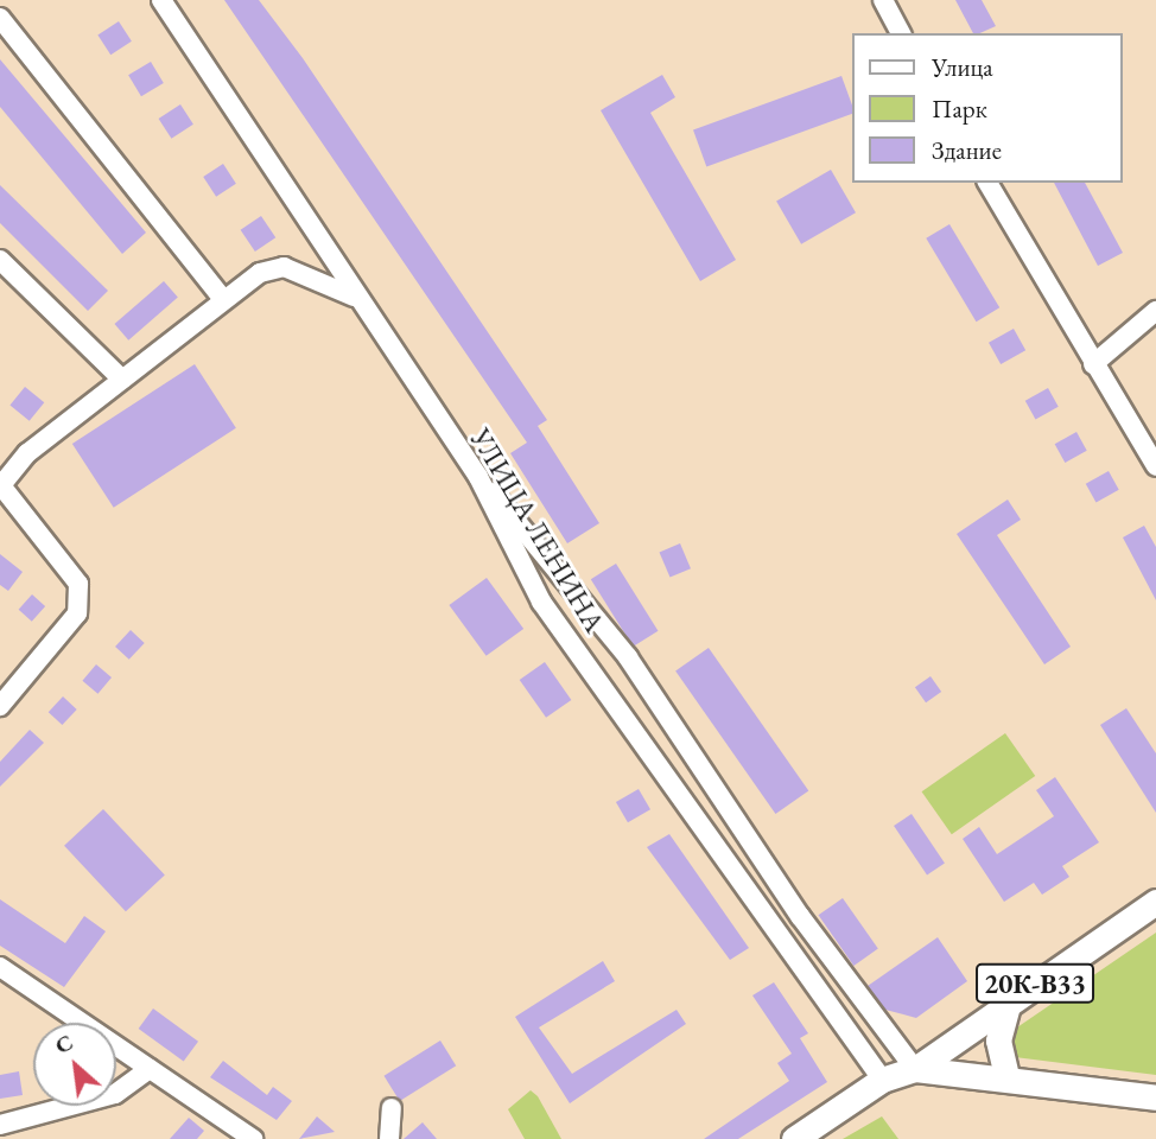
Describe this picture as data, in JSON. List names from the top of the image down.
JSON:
{
  "streets": {
    "main road": ["20К-В33"],
    "street": ["УЛИЦА ЛЕНИНА"]
  },
  "crossings": [
    ["УЛИЦА ЛЕНИНА", "20К-В33"]
  ],
  "legend": ["Улица", "Парк", "Здание"],
  "north": "top left"
}
